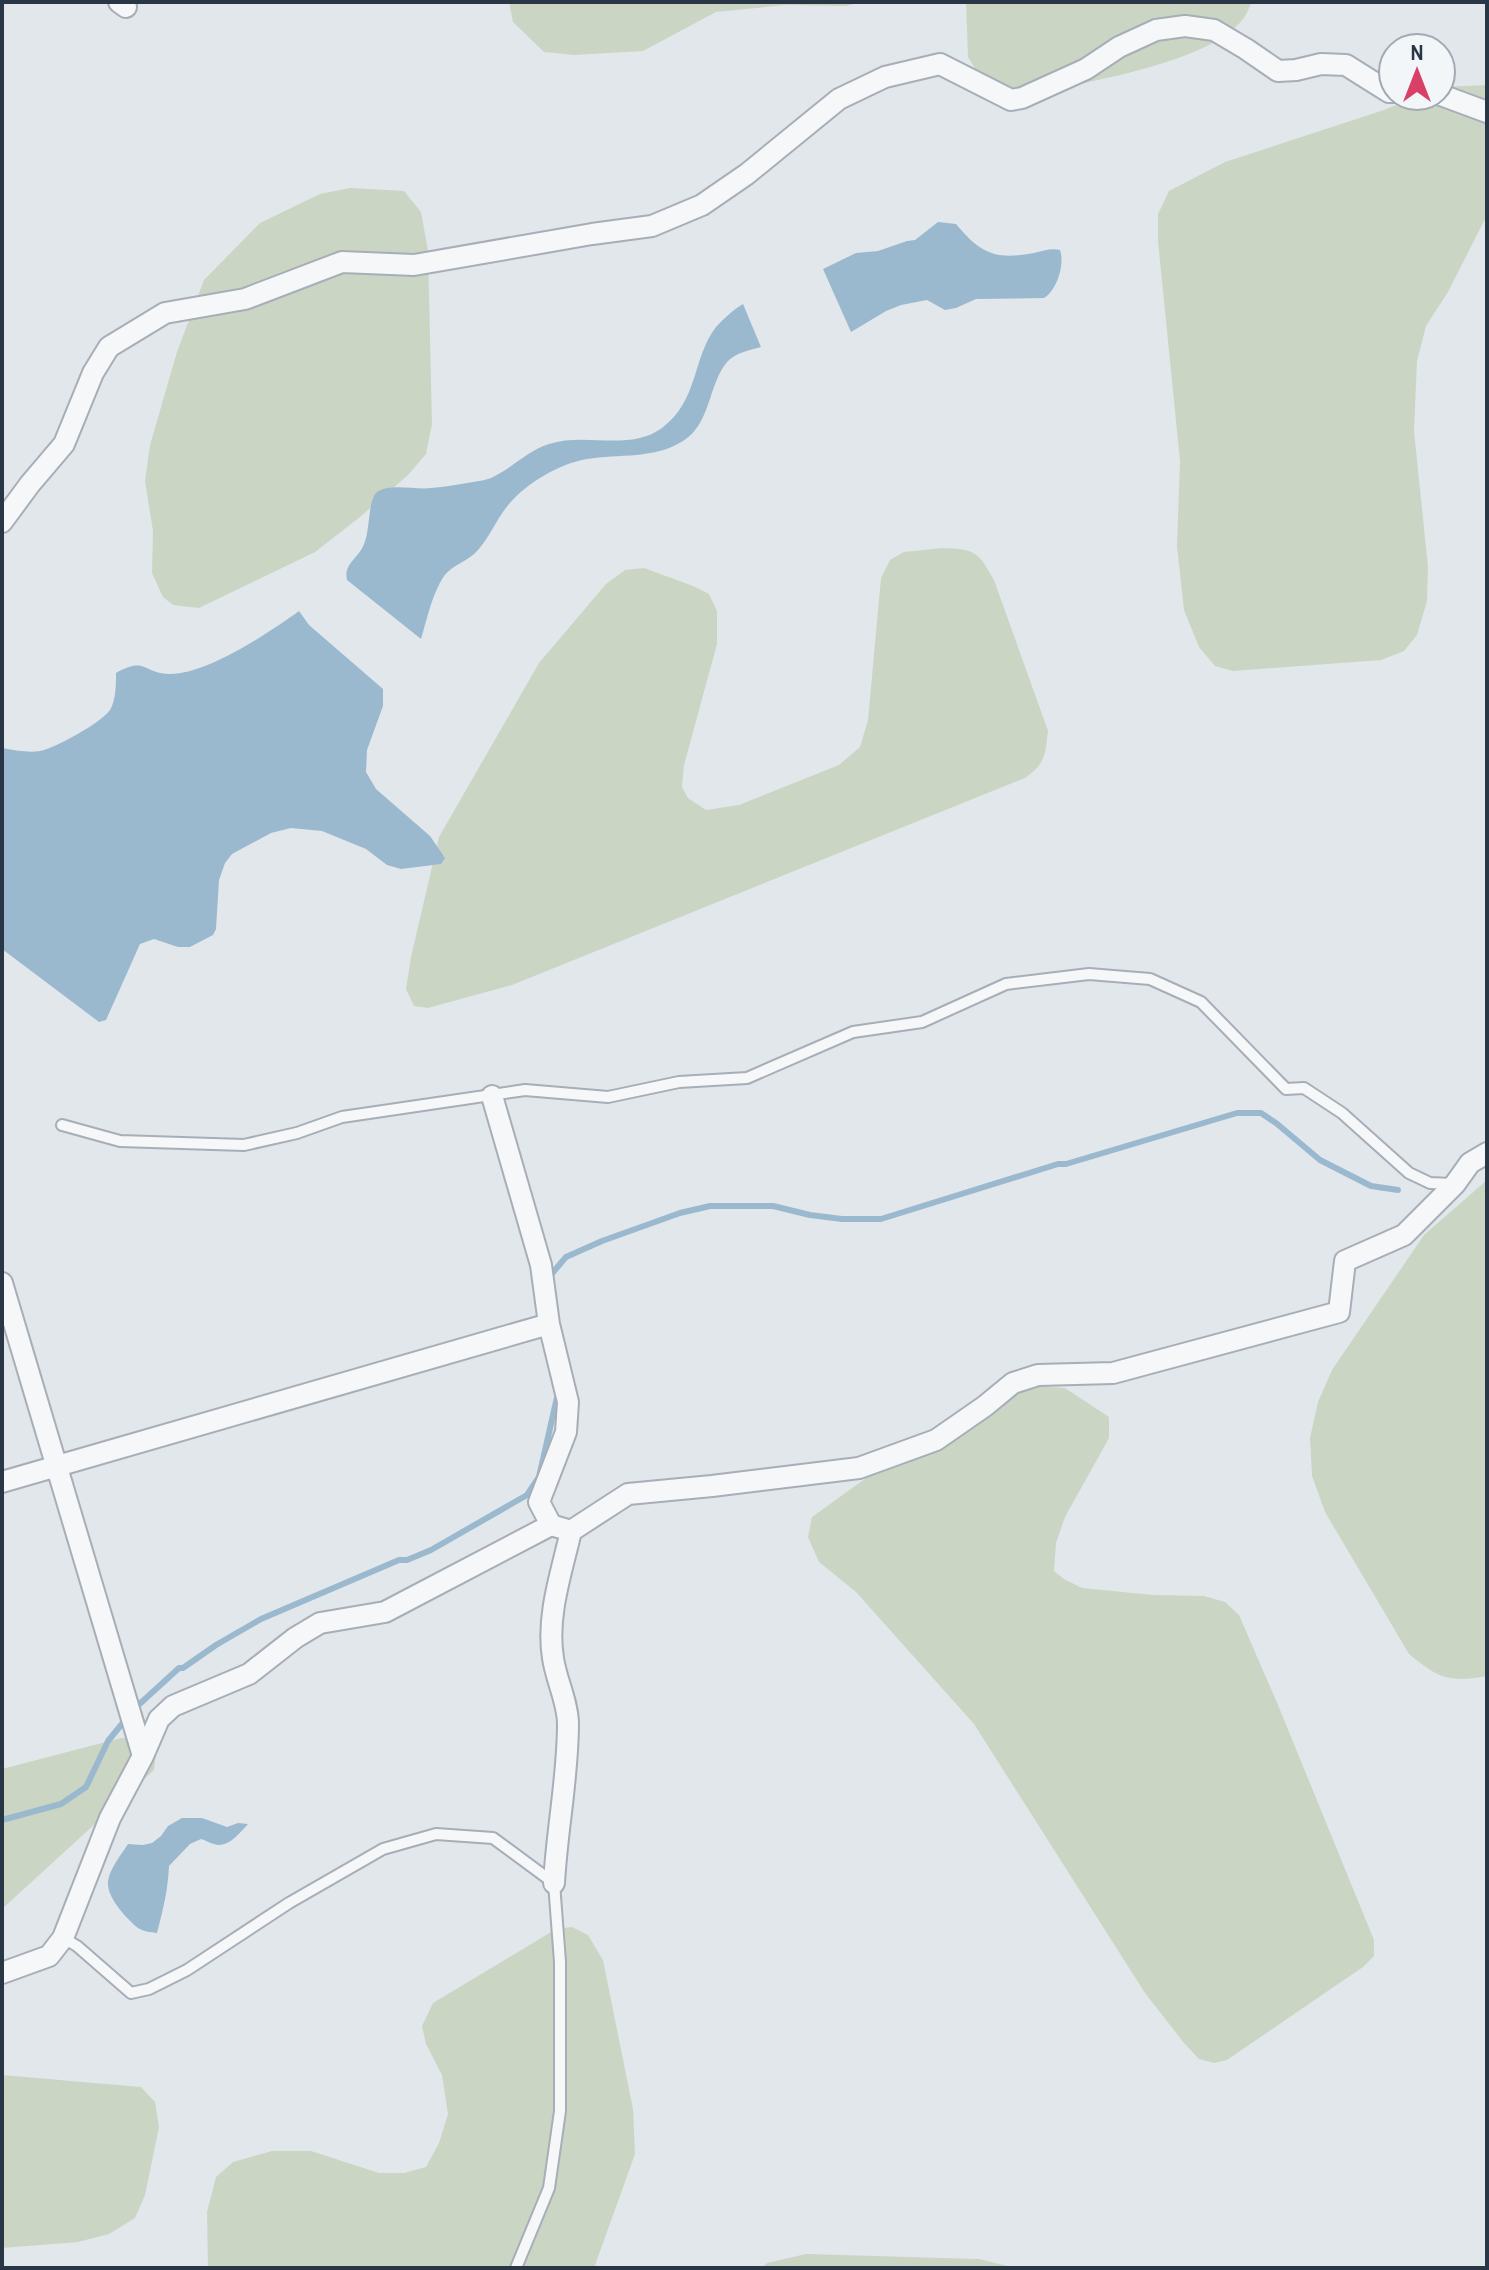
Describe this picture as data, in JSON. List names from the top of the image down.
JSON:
{
  "north": "top"
}
